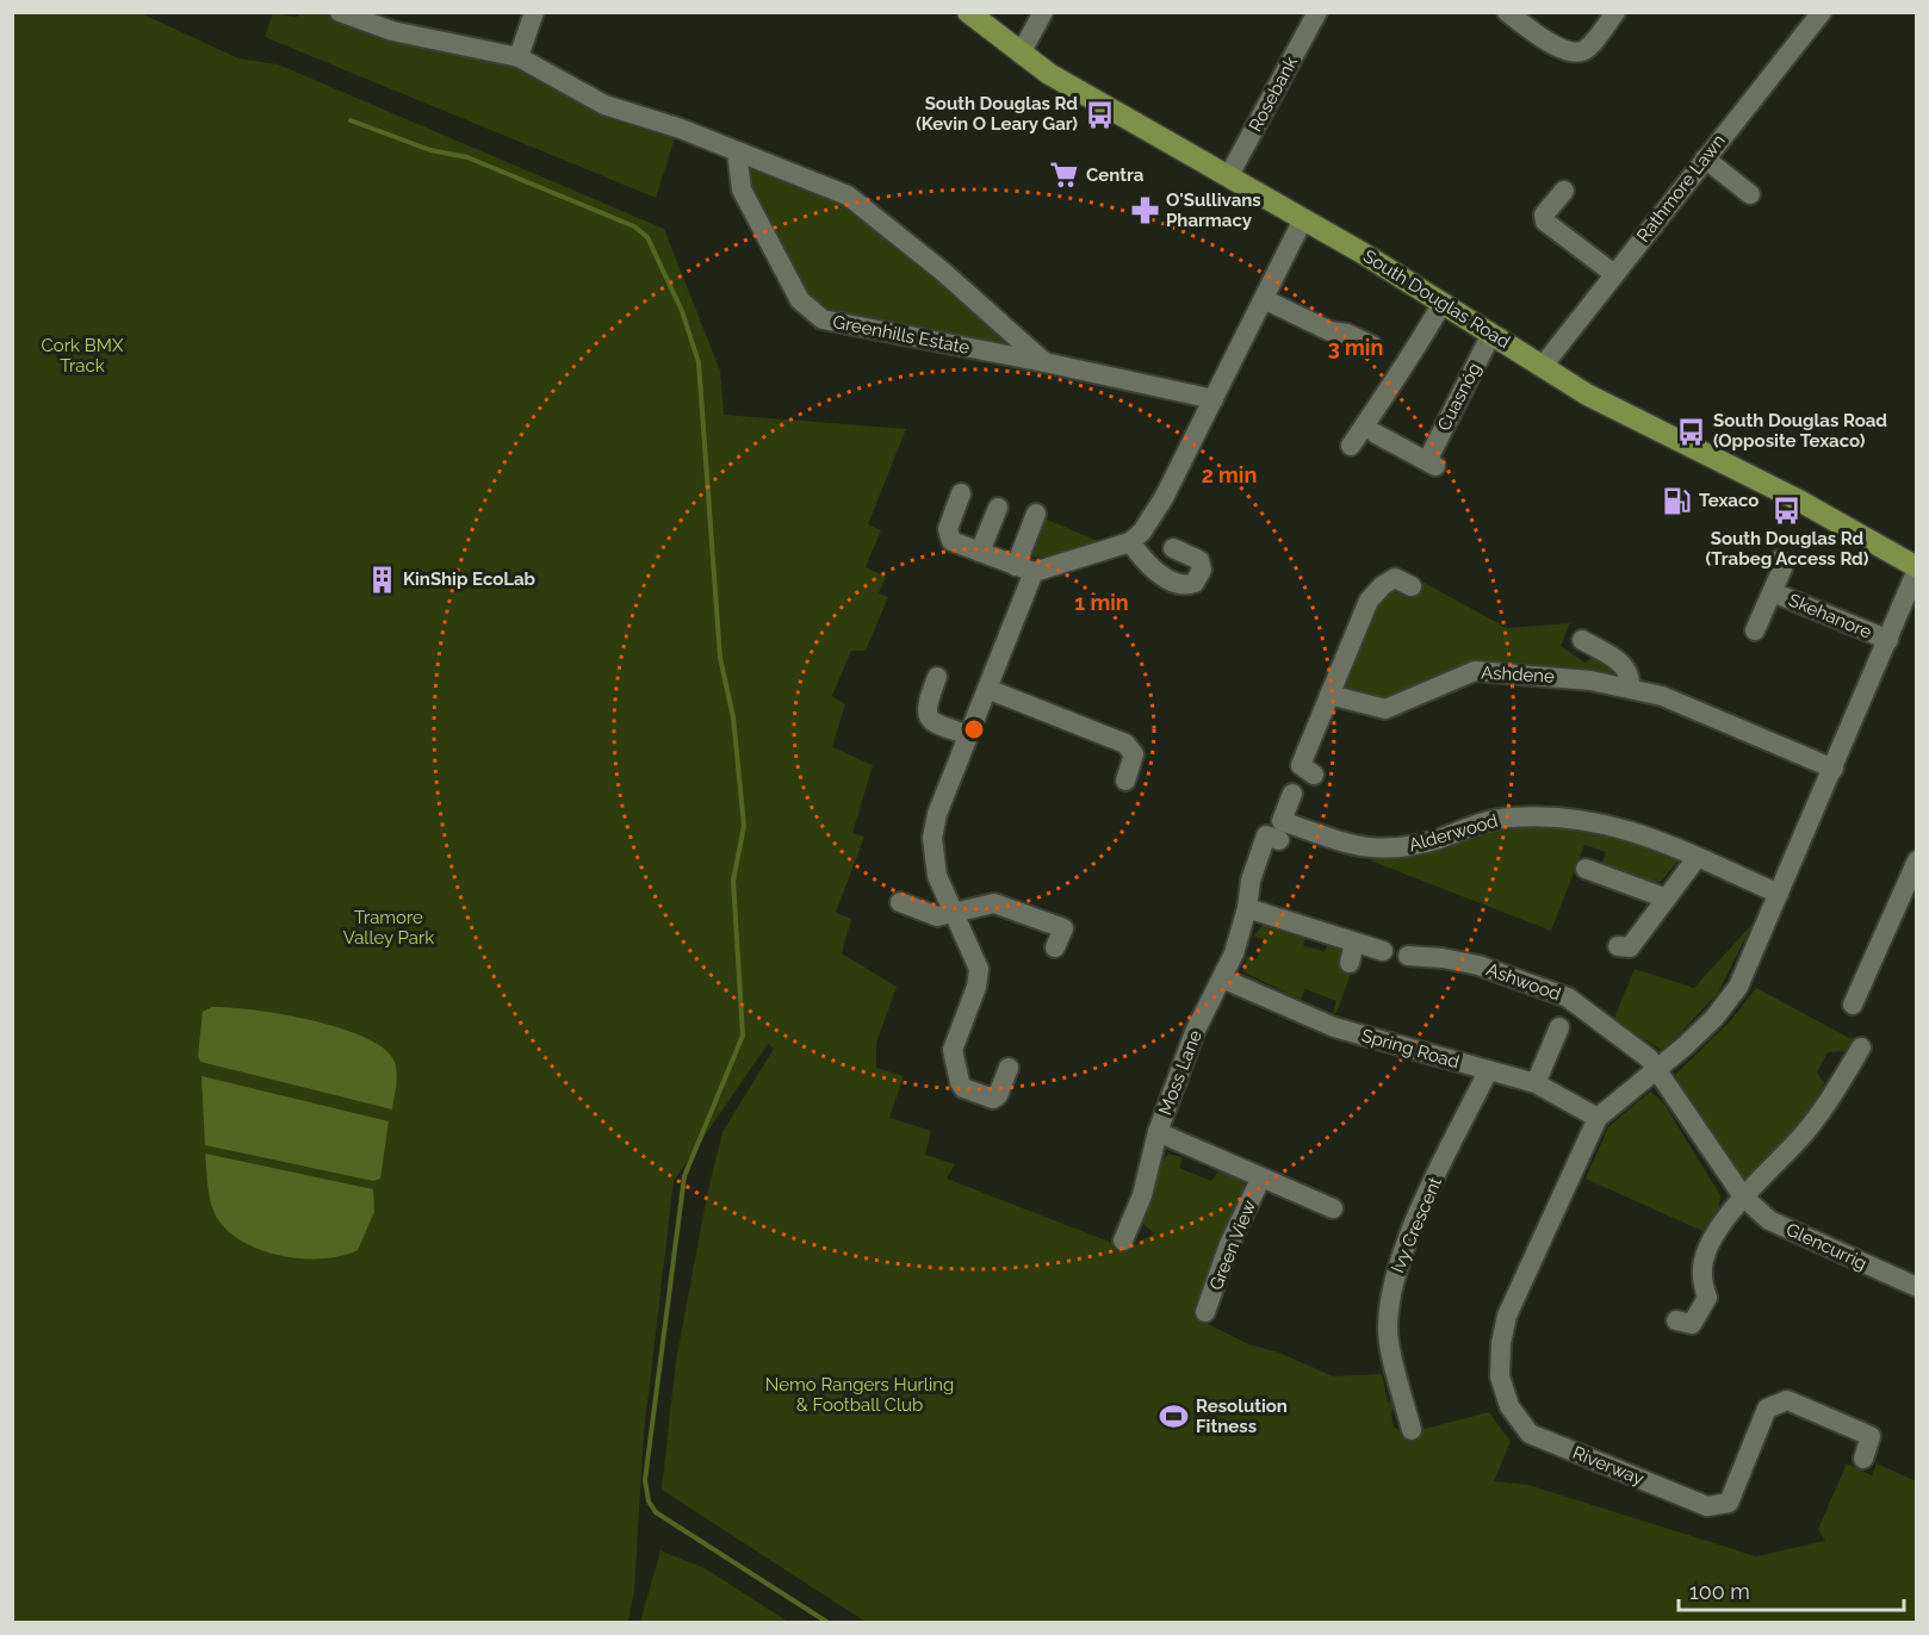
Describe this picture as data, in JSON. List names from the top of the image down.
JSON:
{
  "streets": {
    "main road": ["South Douglas Road"],
    "street": [
      "Rosebank",
      "Rathmore Lawn",
      "Greenhills Estate",
      "Cuasnóg",
      "Skehanore",
      "Ashdene",
      "Alderwood",
      "Ashwood",
      "Spring Road",
      "Moss Lane",
      "Ivy Crescent",
      "Green View",
      "Glencurrig",
      "Riverway"
    ]
  },
  "crossings": [
    ["Rosebank", "South Douglas Road"],
    ["Rathmore Lawn", "South Douglas Road"],
    ["South Douglas Road", "Cuasnóg"],
    ["Ashwood", "Glencurrig"],
    ["Spring Road", "Moss Lane"],
    ["Spring Road", "Ivy Crescent"],
    ["Spring Road", "Riverway"],
    ["Moss Lane", "Green View"]
  ],
  "parks": ["Cork BMX Track", "Tramore Valley Park", "Nemo Rangers Hurling & Football Club"],
  "places": {
    "bus stop": ["South Douglas Rd (Kevin O Leary Gar)", "South Douglas Road (Opposite Texaco)", "South Douglas Rd (Trabeg Access Rd)"],
    "supermarket": ["Centra"],
    "pharmacy": ["O'Sullivans Pharmacy"],
    "fuel station": ["Texaco"],
    "building": ["KinShip EcoLab"],
    "sports": ["Resolution Fitness"]
  },
  "scale_bar": "100 m",
  "rings": ["3 min", "2 min", "1 min"]
}
